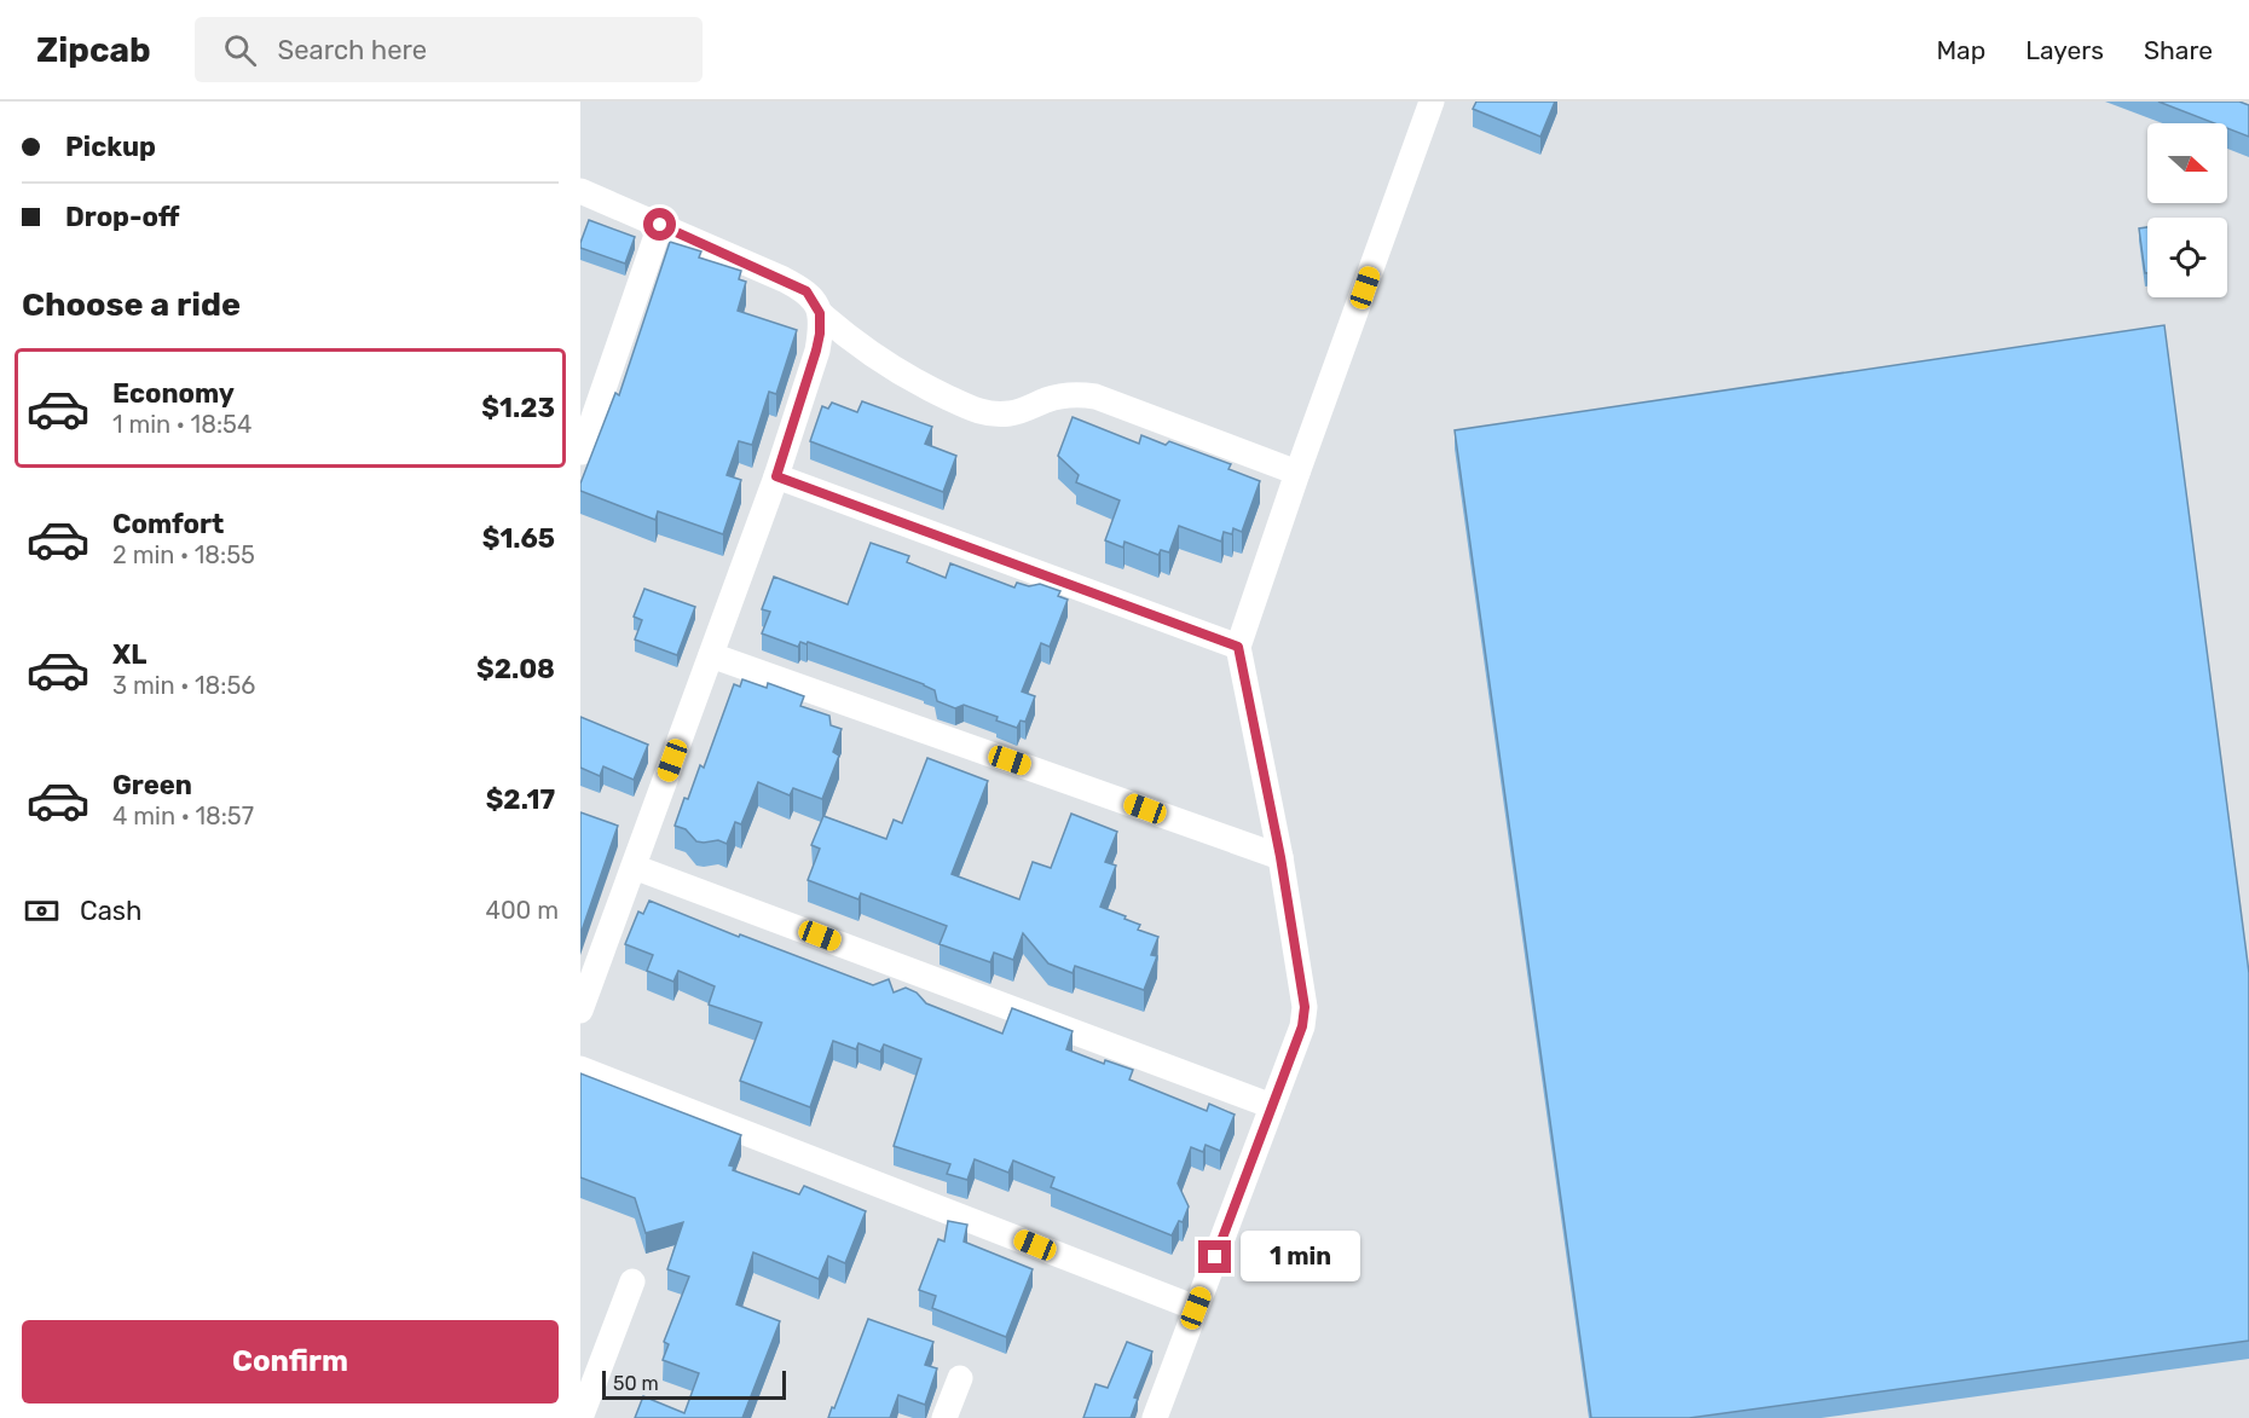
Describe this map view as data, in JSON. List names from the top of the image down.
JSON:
{
  "scale_bar": "50 m",
  "north": "right",
  "page": {
    "header": "Zipcab",
    "search": "Search here",
    "nav": ["Map", "Layers", "Share"],
    "banner": ["Pickup", "Drop-off"],
    "heading": "Choose a ride",
    "list": [
      {
        "name": "Economy",
        "note": "1 min · 18:54",
        "value": "$1.23"
      },
      {
        "name": "Comfort",
        "note": "2 min · 18:55",
        "value": "$1.65"
      },
      {
        "name": "XL",
        "note": "3 min · 18:56",
        "value": "$2.08"
      },
      {
        "name": "Green",
        "note": "4 min · 18:57",
        "value": "$2.17"
      }
    ],
    "pay": ["Cash", "400 m"],
    "bubble": "1 min",
    "buttons": "Confirm",
    "scale": "50 m"
  }
}
